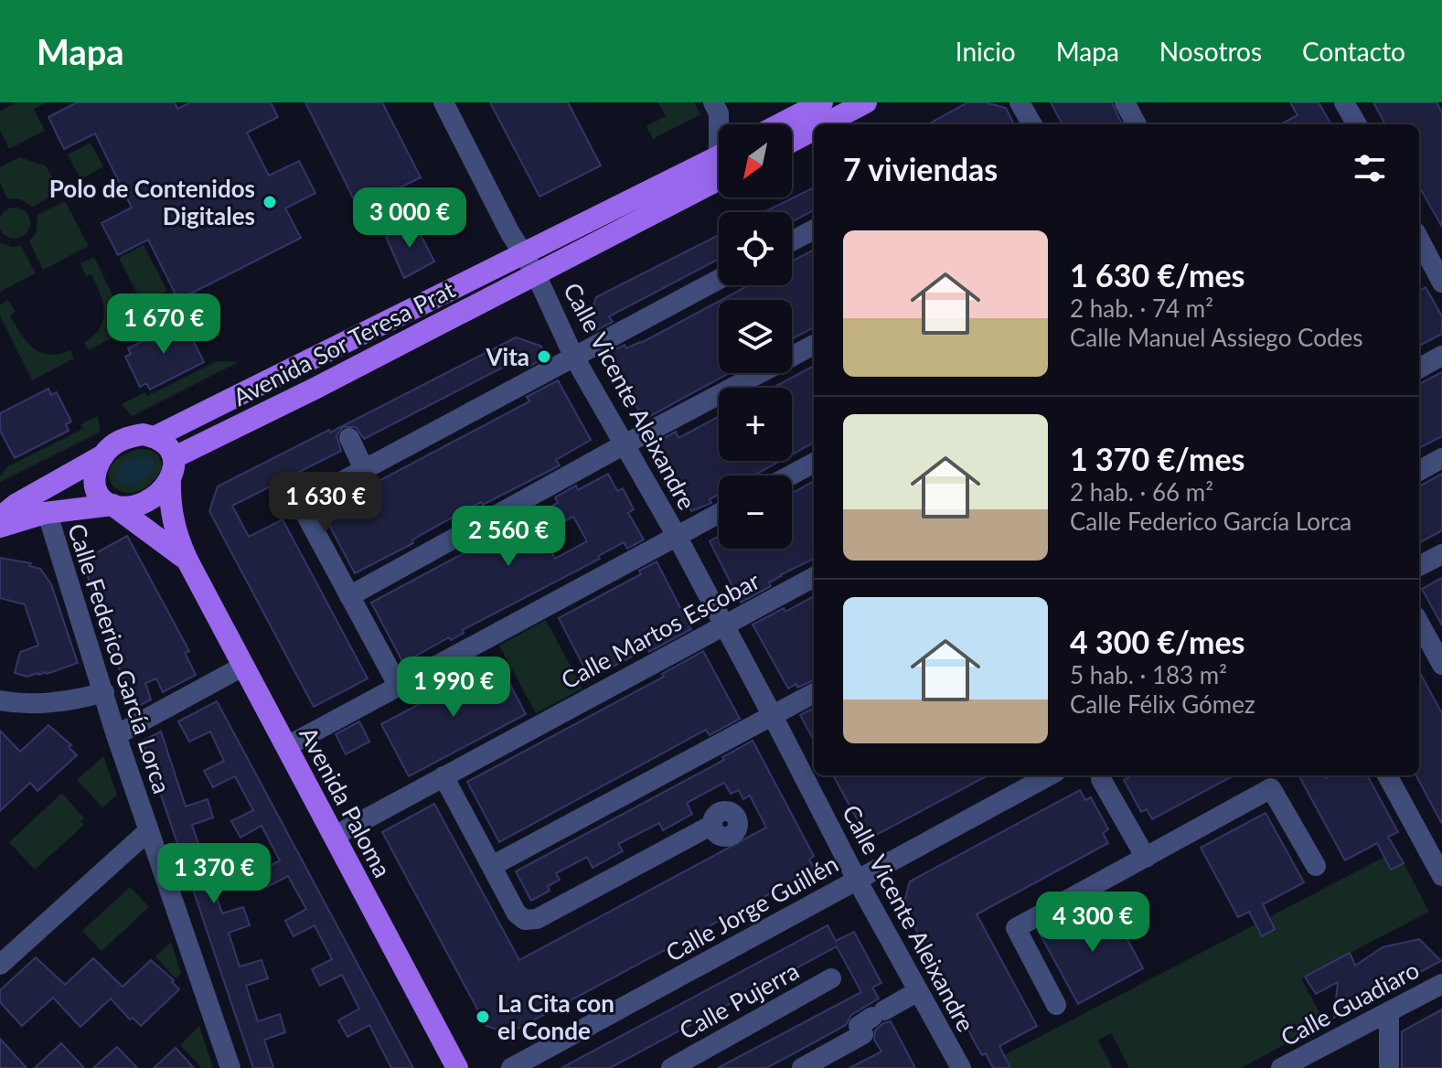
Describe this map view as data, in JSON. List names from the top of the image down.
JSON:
{
  "streets": {
    "main road": ["Avenida Sor Teresa Prat", "Avenida Paloma"],
    "street": [
      "Calle Vicente Aleixandre",
      "Calle Martos Escobar",
      "Calle Federico García Lorca",
      "Calle Jorge Guillén",
      "Calle Pujerra",
      "Calle Guadiaro"
    ]
  },
  "crossings": [
    ["Avenida Sor Teresa Prat", "Calle Vicente Aleixandre"],
    ["Avenida Sor Teresa Prat", "Avenida Paloma"],
    ["Calle Vicente Aleixandre", "Calle Martos Escobar"],
    ["Calle Vicente Aleixandre", "Calle Jorge Guillén"],
    ["Calle Martos Escobar", "Avenida Paloma"]
  ],
  "places": ["Polo de Contenidos Digitales", "Vita", "La Cita con el Conde"],
  "north": "bottom left",
  "page": {
    "header": "Mapa",
    "nav": [
      "Inicio",
      "Mapa",
      "Nosotros",
      "Contacto"
    ],
    "map_buttons": ["+", "−"],
    "heading": "7 viviendas",
    "price": [
      "3 000 €",
      "1 670 €",
      "1 630 €",
      "2 560 €",
      "1 990 €",
      "1 370 €",
      "4 300 €"
    ],
    "list": [
      {
        "name": "1 630 €/mes",
        "note": "2 hab. · 74 m² · Calle Manuel Assiego Codes"
      },
      {
        "name": "1 370 €/mes",
        "note": "2 hab. · 66 m² · Calle Federico García Lorca"
      },
      {
        "name": "4 300 €/mes",
        "note": "5 hab. · 183 m² · Calle Félix Gómez"
      }
    ]
  }
}
